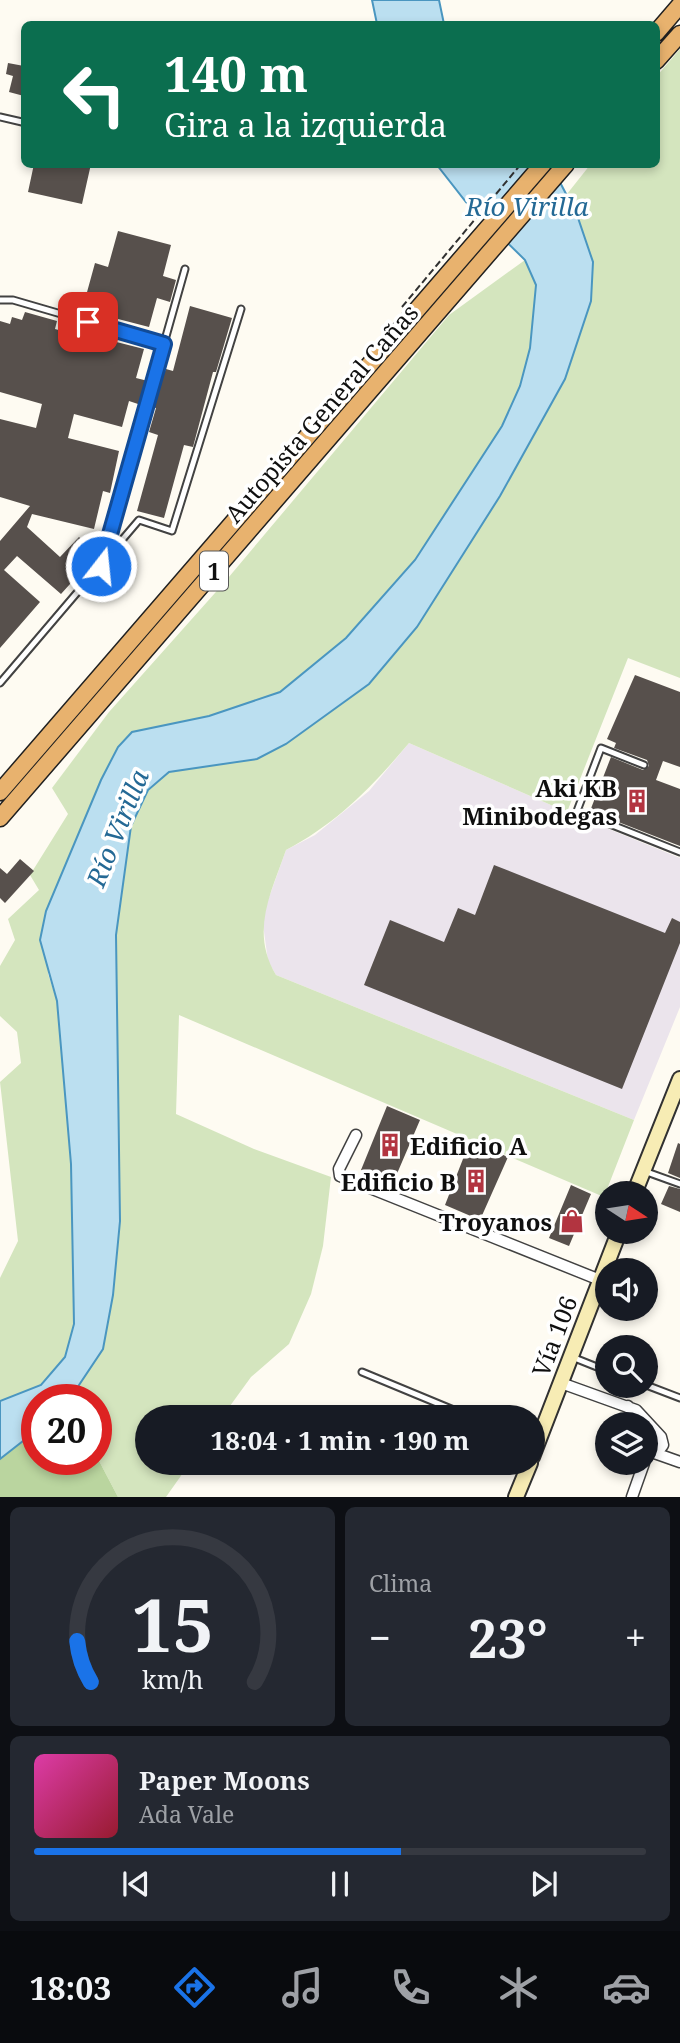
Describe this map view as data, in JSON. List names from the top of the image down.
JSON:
{
  "streets": {
    "highway": ["Autopista General Cañas", "1"],
    "main road": ["Vía 106"]
  },
  "water": ["Río Virilla"],
  "places": {
    "building": ["Aki KB Minibodegas", "Edificio A", "Edificio B"],
    "shop": ["Troyanos"]
  },
  "north": "right",
  "page": {
    "turn": ["140 m", "Gira a la izquierda"],
    "limit": "20",
    "trip": "18:04 · 1 min · 190 m",
    "tile": "Clima",
    "heat": ["−", "23°", "+"],
    "song": ["Paper Moons", "Ada Vale"],
    "tabs": "18:03",
    "gauge": ["15", "km/h"]
  }
}
